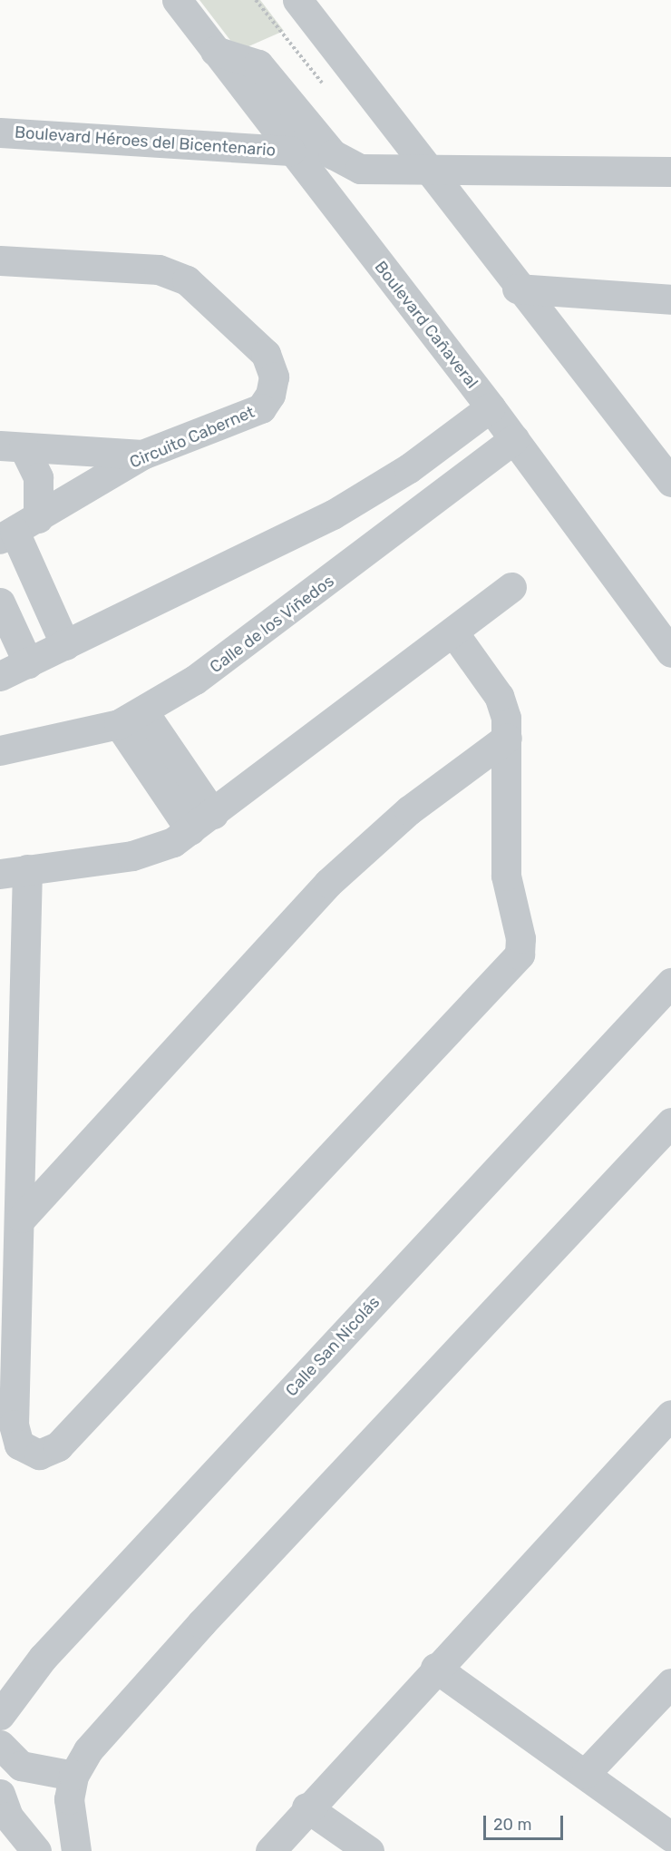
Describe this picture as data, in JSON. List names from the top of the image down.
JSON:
{
  "streets": {
    "street": [
      "Boulevard Héroes del Bicentenario",
      "Boulevard Cañaveral",
      "Circuito Cabernet",
      "Calle de los Viñedos",
      "Calle San Nicolás"
    ]
  },
  "crossings": [
    ["Boulevard Héroes del Bicentenario", "Boulevard Cañaveral"],
    ["Boulevard Cañaveral", "Calle de los Viñedos"]
  ],
  "scale_bar": "20 m"
}
